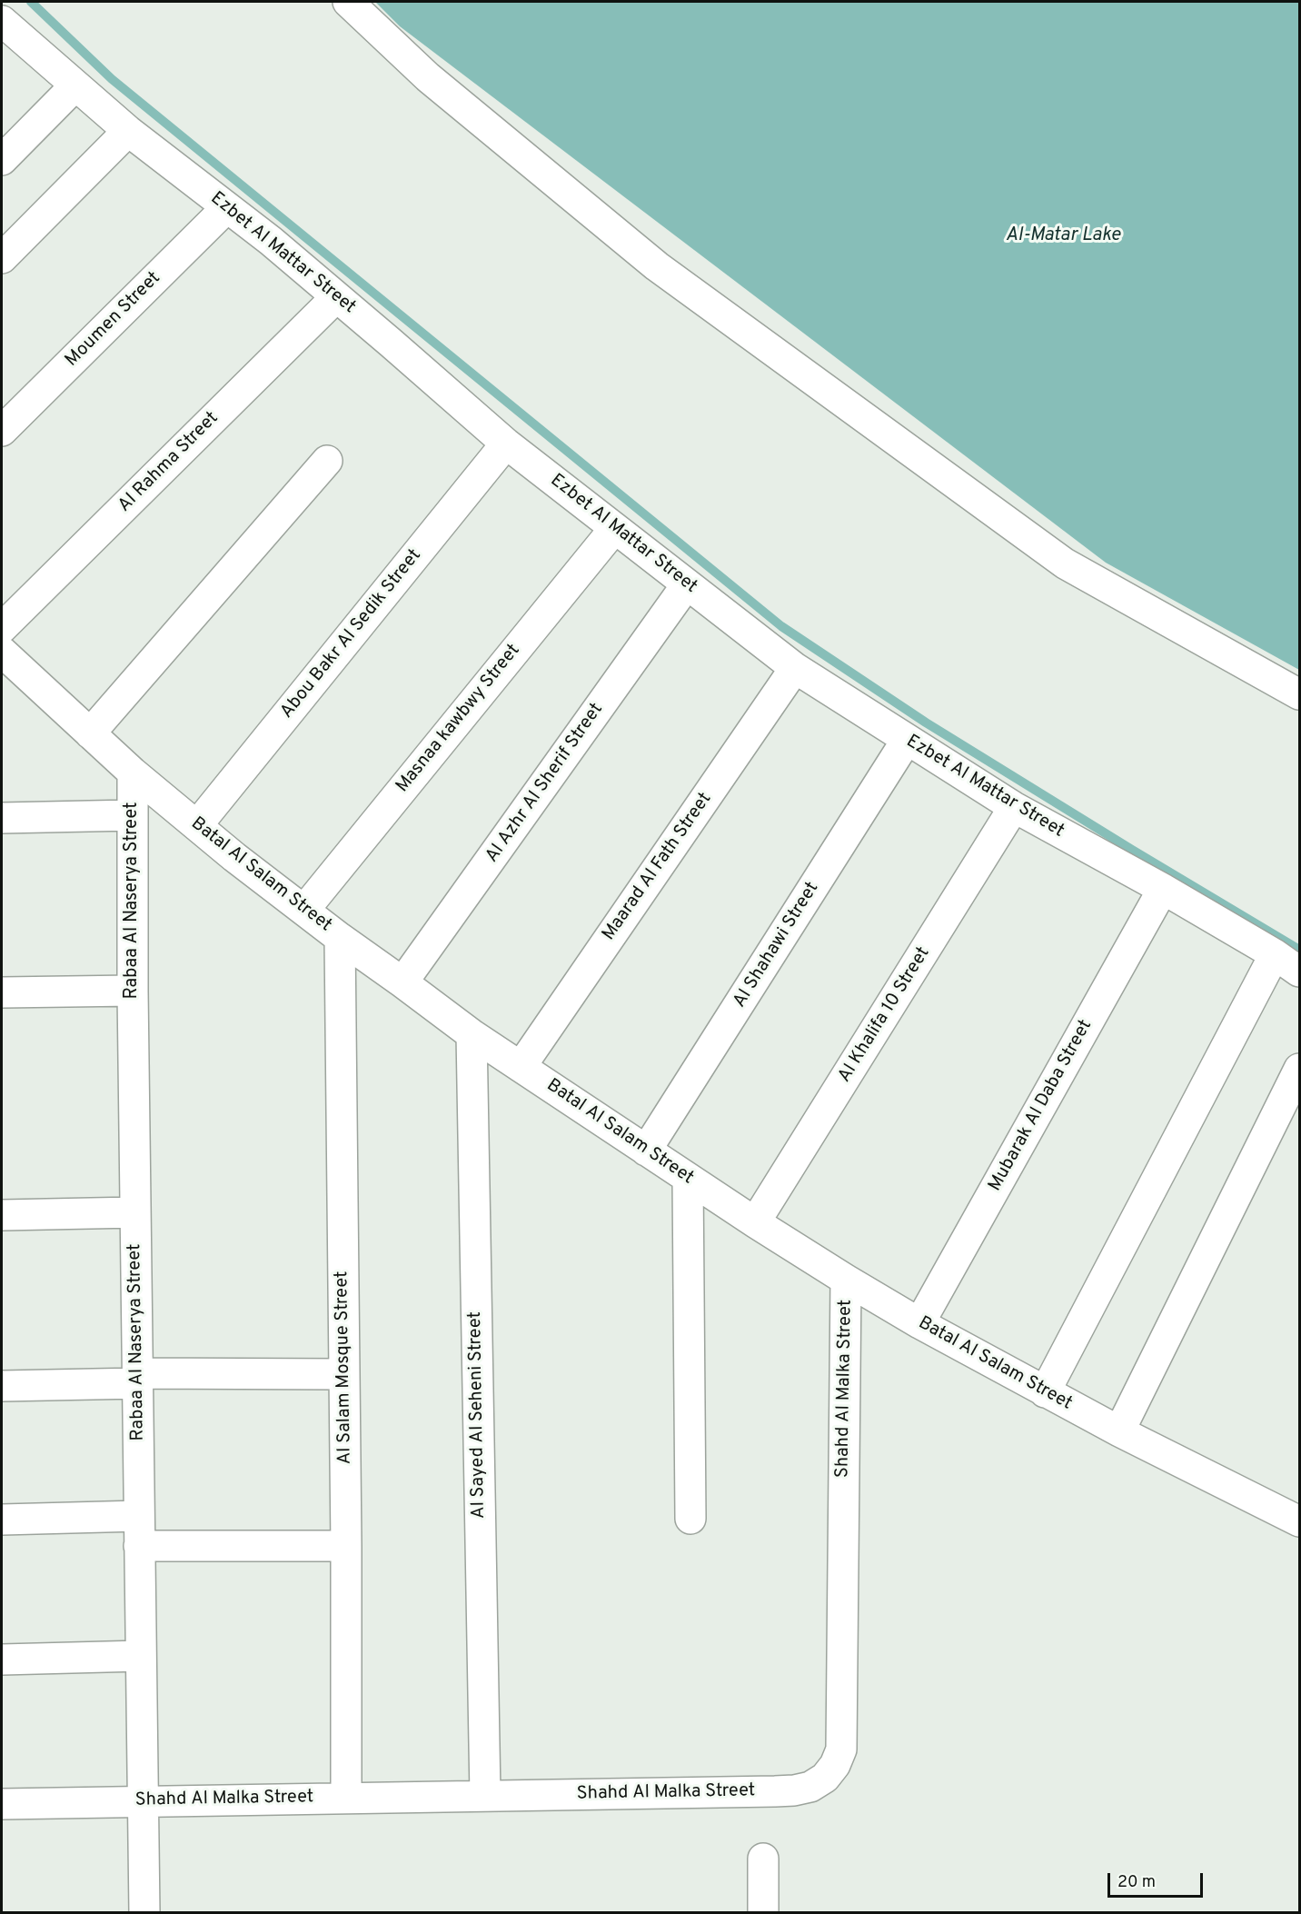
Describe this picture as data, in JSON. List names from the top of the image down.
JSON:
{
  "streets": {
    "street": [
      "Ezbet Al Mattar Street",
      "Moumen Street",
      "Al Rahma Street",
      "Abou Bakr Al Sedik Street",
      "Masnaa kawbwy Street",
      "Al Azhr Al Sherif Street",
      "Maarad Al Fath Street",
      "Batal Al Salam Street",
      "Rabaa Al Naserya Street",
      "Al Shahawi Street",
      "Al Khalifa 10 Street",
      "Mubarak Al Daba Street",
      "Al Salam Mosque Street",
      "Shahd Al Malka Street",
      "Al Sayed Al Seheni Street"
    ]
  },
  "crossings": [
    ["Ezbet Al Mattar Street", "Moumen Street"],
    ["Ezbet Al Mattar Street", "Al Rahma Street"],
    ["Ezbet Al Mattar Street", "Abou Bakr Al Sedik Street"],
    ["Ezbet Al Mattar Street", "Masnaa kawbwy Street"],
    ["Ezbet Al Mattar Street", "Al Azhr Al Sherif Street"],
    ["Ezbet Al Mattar Street", "Maarad Al Fath Street"],
    ["Ezbet Al Mattar Street", "Al Shahawi Street"],
    ["Ezbet Al Mattar Street", "Al Khalifa 10 Street"],
    ["Ezbet Al Mattar Street", "Mubarak Al Daba Street"],
    ["Abou Bakr Al Sedik Street", "Batal Al Salam Street"],
    ["Masnaa kawbwy Street", "Batal Al Salam Street"],
    ["Al Azhr Al Sherif Street", "Batal Al Salam Street"],
    ["Maarad Al Fath Street", "Batal Al Salam Street"],
    ["Batal Al Salam Street", "Rabaa Al Naserya Street"],
    ["Batal Al Salam Street", "Al Shahawi Street"],
    ["Batal Al Salam Street", "Al Khalifa 10 Street"],
    ["Batal Al Salam Street", "Mubarak Al Daba Street"],
    ["Batal Al Salam Street", "Al Salam Mosque Street"],
    ["Batal Al Salam Street", "Shahd Al Malka Street"],
    ["Batal Al Salam Street", "Al Sayed Al Seheni Street"],
    ["Rabaa Al Naserya Street", "Shahd Al Malka Street"],
    ["Al Salam Mosque Street", "Shahd Al Malka Street"],
    ["Shahd Al Malka Street", "Al Sayed Al Seheni Street"]
  ],
  "water": ["Al-Matar Lake"],
  "scale_bar": "20 m"
}
